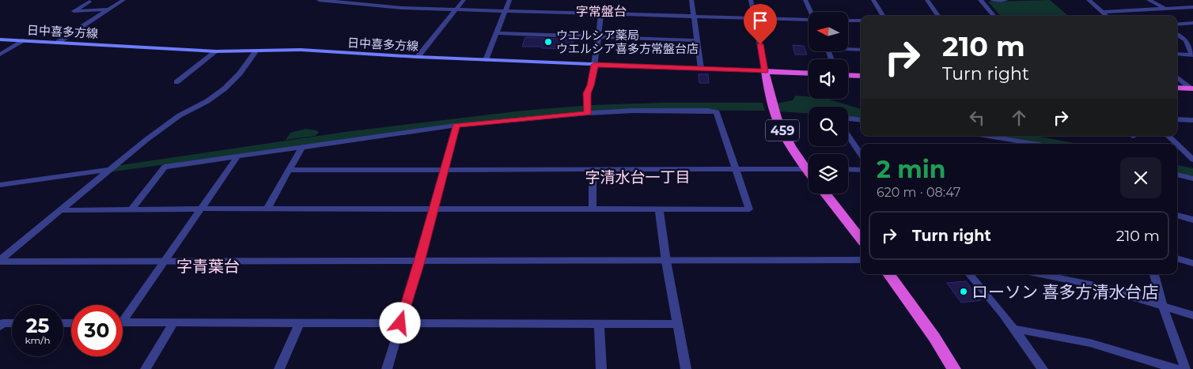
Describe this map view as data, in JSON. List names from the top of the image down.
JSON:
{
  "streets": {
    "highway": ["459"],
    "main road": ["日中喜多方線"]
  },
  "crossings": [
    ["日中喜多方線", "459"]
  ],
  "districts": ["字常盤台", "字清水台一丁目", "字青葉台"],
  "places": ["ウエルシア薬局 ウエルシア喜多方常盤台店", "ローソン 喜多方清水台店"],
  "north": "left",
  "page": {
    "turn": ["210 m", "Turn right"],
    "heading": ["2 min", "620 m · 08:47"],
    "list": [
      {
        "name": "Turn right",
        "value": "210 m"
      }
    ],
    "speed": "25 km/h",
    "limit": "30"
  }
}
